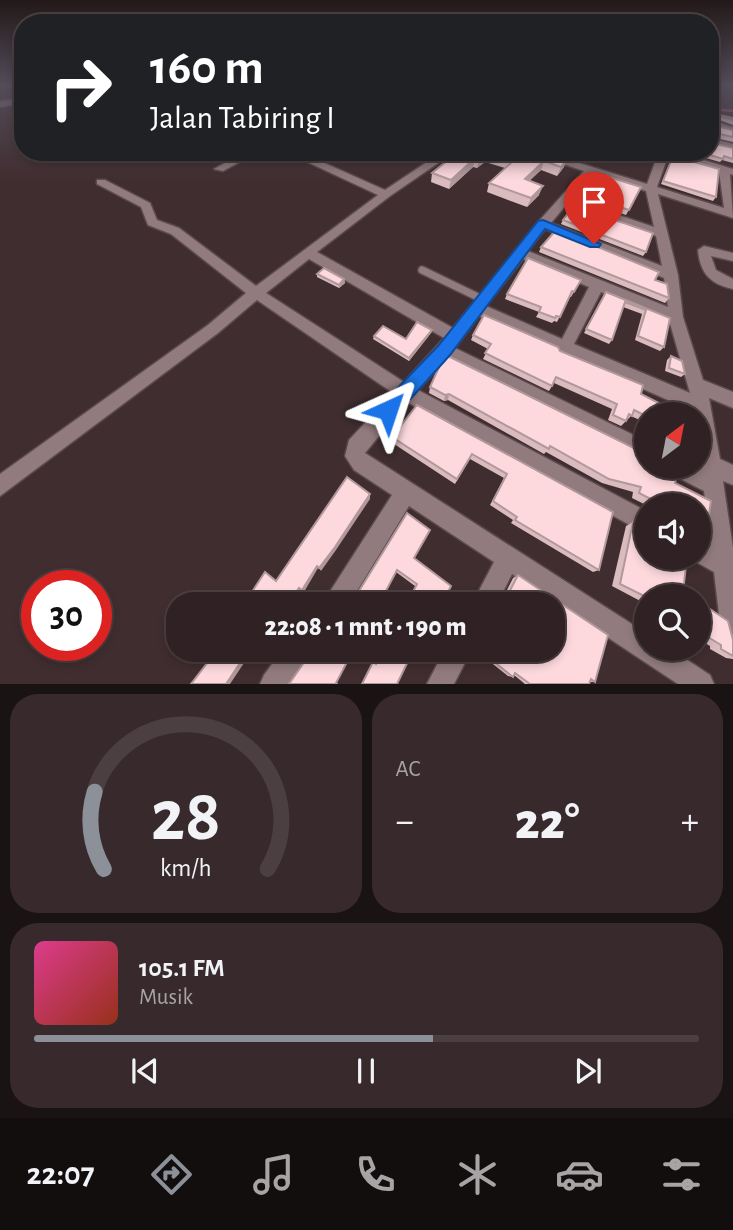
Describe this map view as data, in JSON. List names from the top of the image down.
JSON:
{
  "north": "top right",
  "page": {
    "turn": ["160 m", "Jalan Tabiring I"],
    "limit": "30",
    "trip": "22:08 · 1 mnt · 190 m",
    "tile": "AC",
    "heat": ["−", "22°", "+"],
    "song": ["105.1 FM", "Musik"],
    "tabs": "22:07",
    "gauge": ["28", "km/h"]
  }
}
